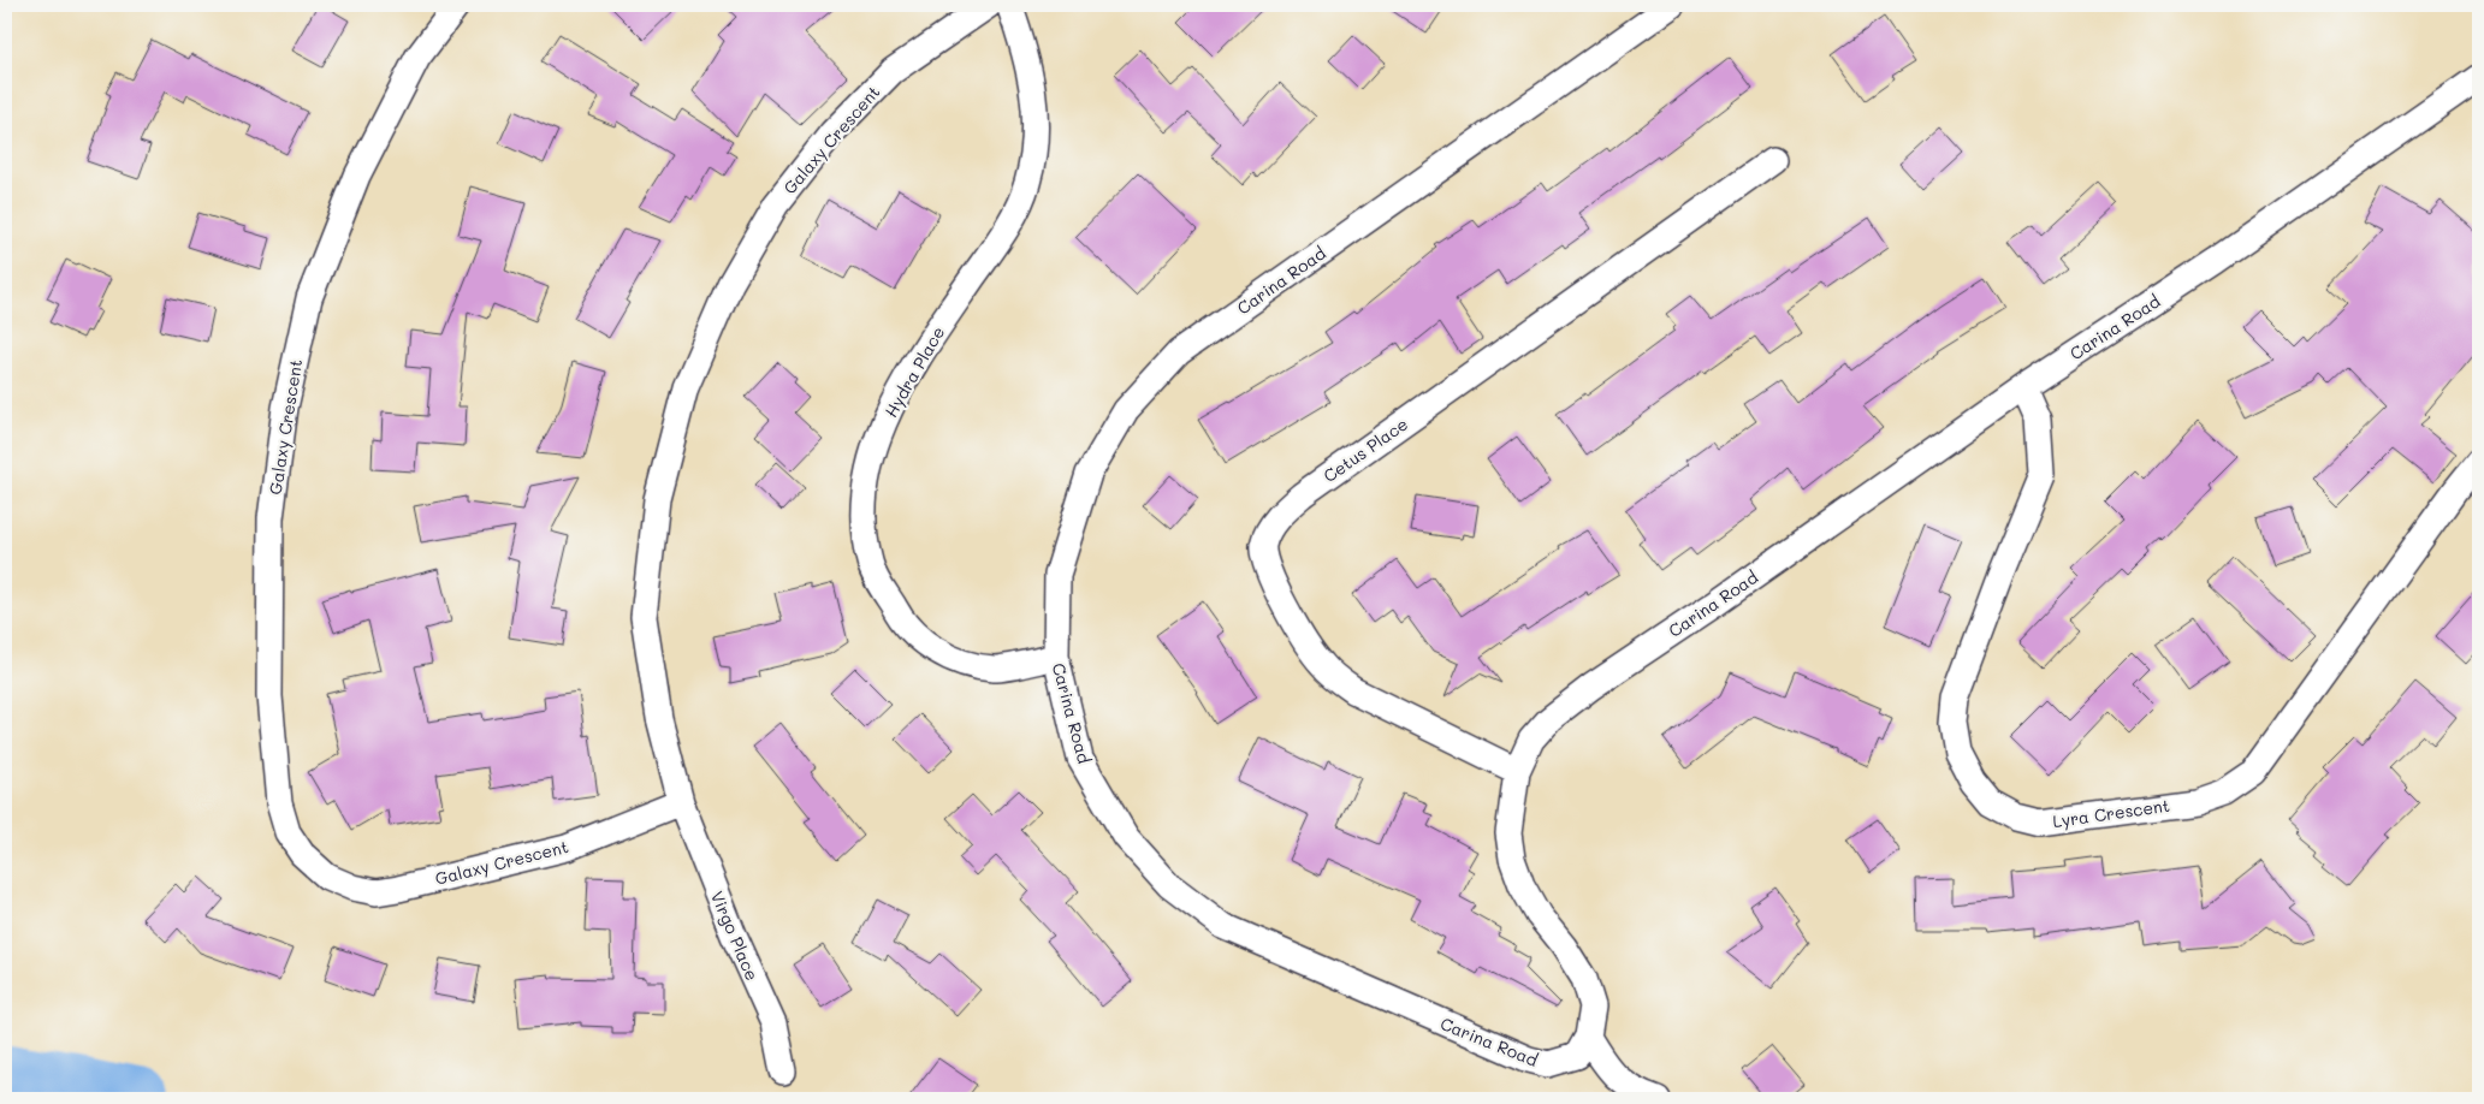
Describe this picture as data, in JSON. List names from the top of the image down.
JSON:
{
  "streets": {
    "street": [
      "Galaxy Crescent",
      "Carina Road",
      "Hydra Place",
      "Cetus Place",
      "Lyra Crescent",
      "Virgo Place"
    ]
  },
  "crossings": [
    ["Galaxy Crescent", "Virgo Place"],
    ["Carina Road", "Hydra Place"],
    ["Carina Road", "Cetus Place"],
    ["Carina Road", "Lyra Crescent"]
  ]
}
